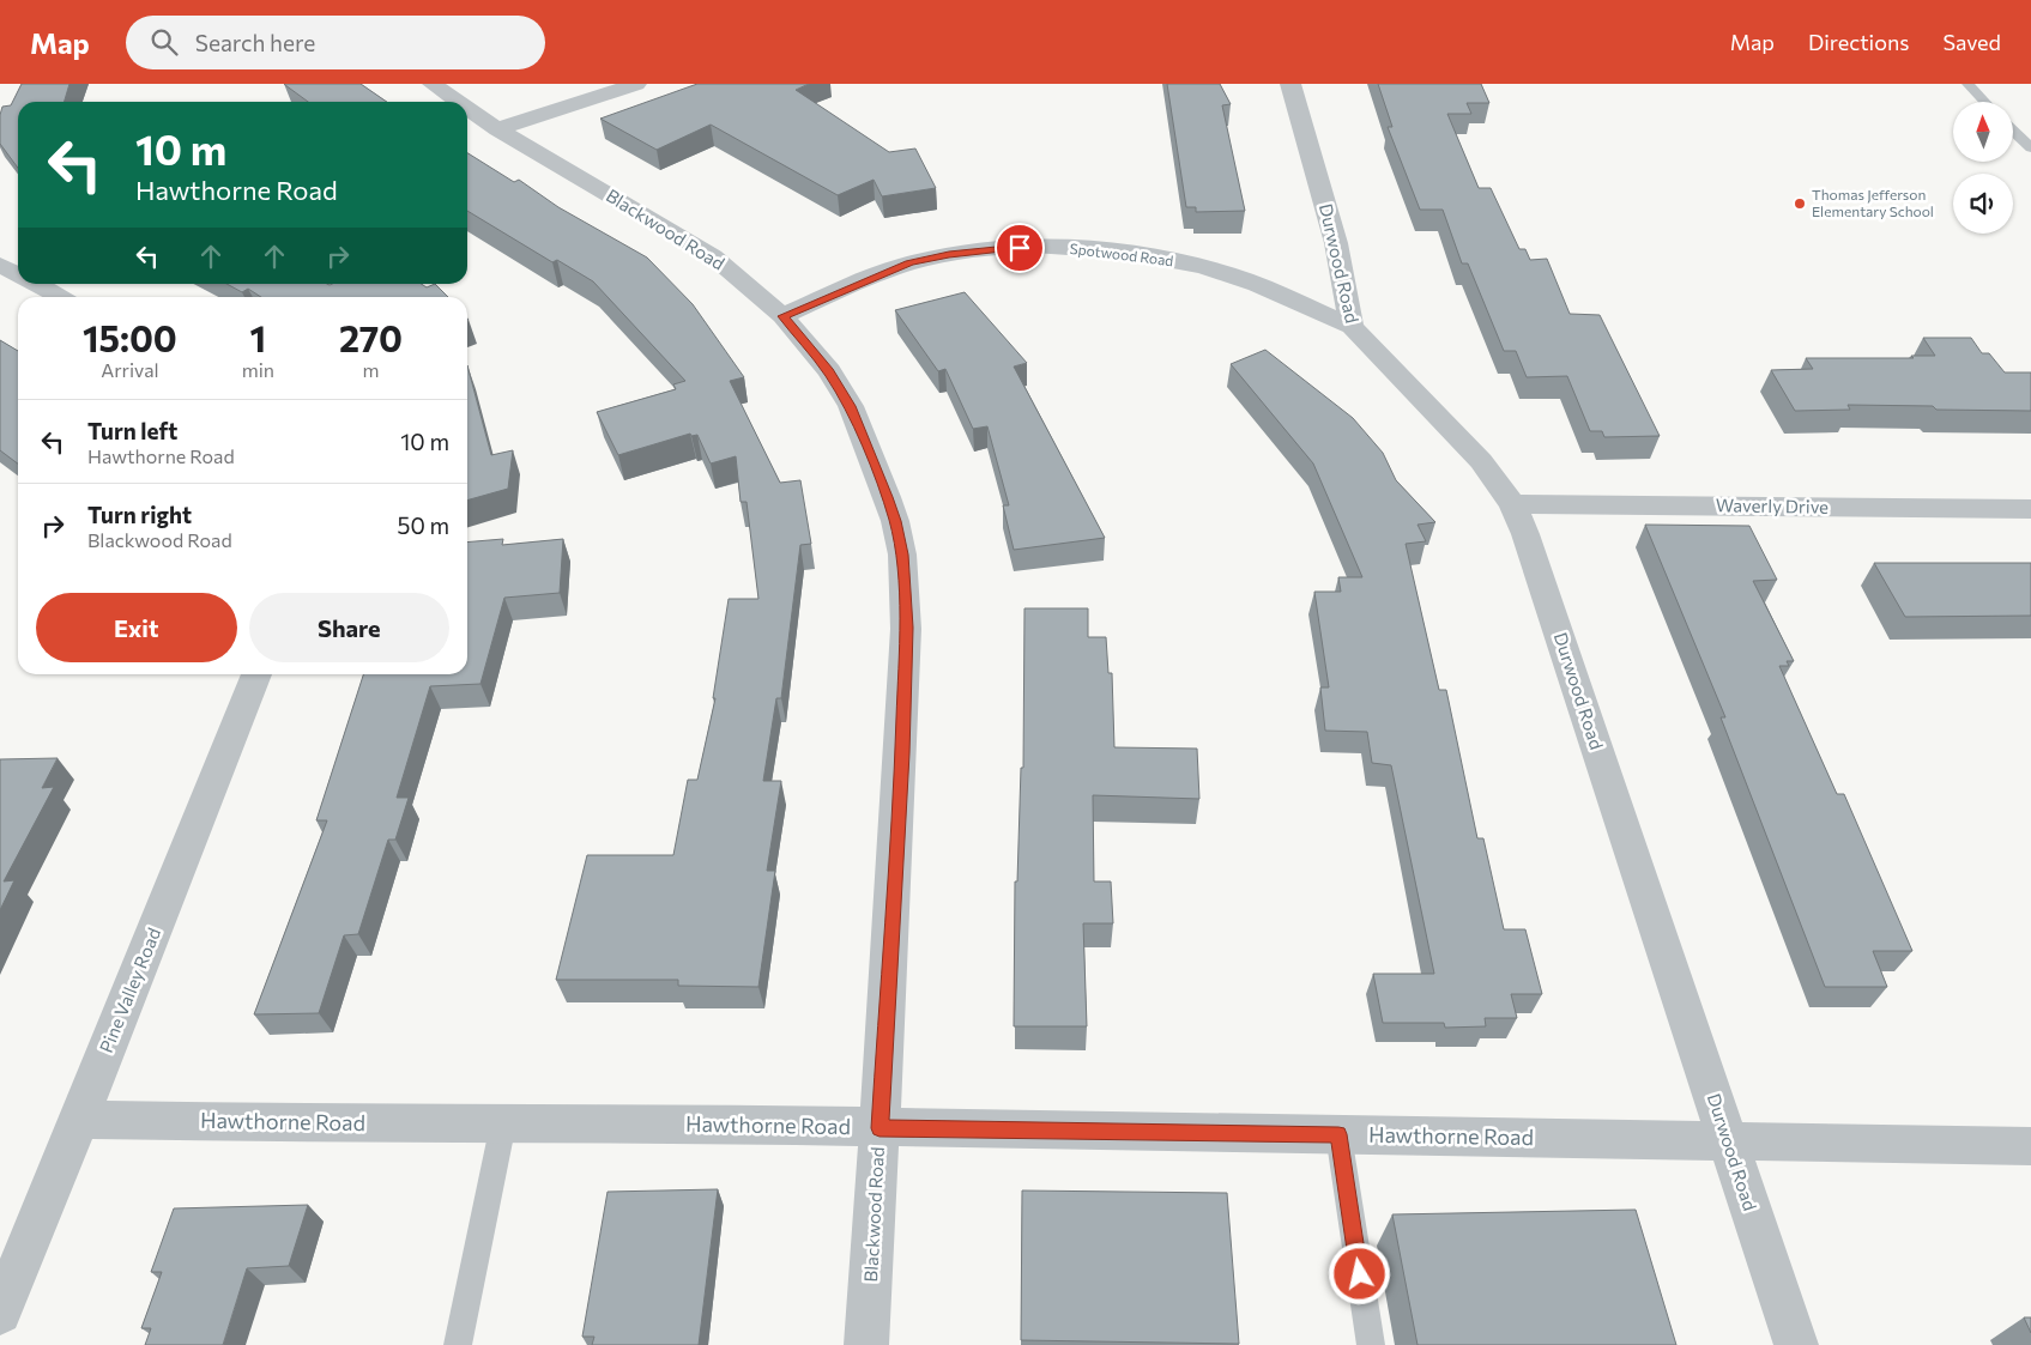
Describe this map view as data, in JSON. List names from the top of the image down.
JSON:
{
  "streets": {
    "street": [
      "Blackwood Road",
      "Spotwood Road",
      "Durwood Road",
      "Waverly Drive",
      "Pine Valley Road",
      "Hawthorne Road"
    ]
  },
  "crossings": [
    ["Blackwood Road", "Spotwood Road"],
    ["Blackwood Road", "Hawthorne Road"],
    ["Spotwood Road", "Durwood Road"],
    ["Durwood Road", "Waverly Drive"],
    ["Durwood Road", "Hawthorne Road"],
    ["Pine Valley Road", "Hawthorne Road"]
  ],
  "places": ["Thomas Jefferson Elementary School"],
  "north": "top",
  "page": {
    "header": "Map",
    "search": "Search here",
    "nav": ["Map", "Directions", "Saved"],
    "turn": ["10 m", "Hawthorne Road"],
    "eta": [
      "15:00",
      "Arrival",
      "1",
      "min",
      "270",
      "m"
    ],
    "list": [
      {
        "name": "Turn left",
        "note": "Hawthorne Road",
        "value": "10 m"
      },
      {
        "name": "Turn right",
        "note": "Blackwood Road",
        "value": "50 m"
      }
    ],
    "buttons": ["Exit", "Share"]
  }
}
